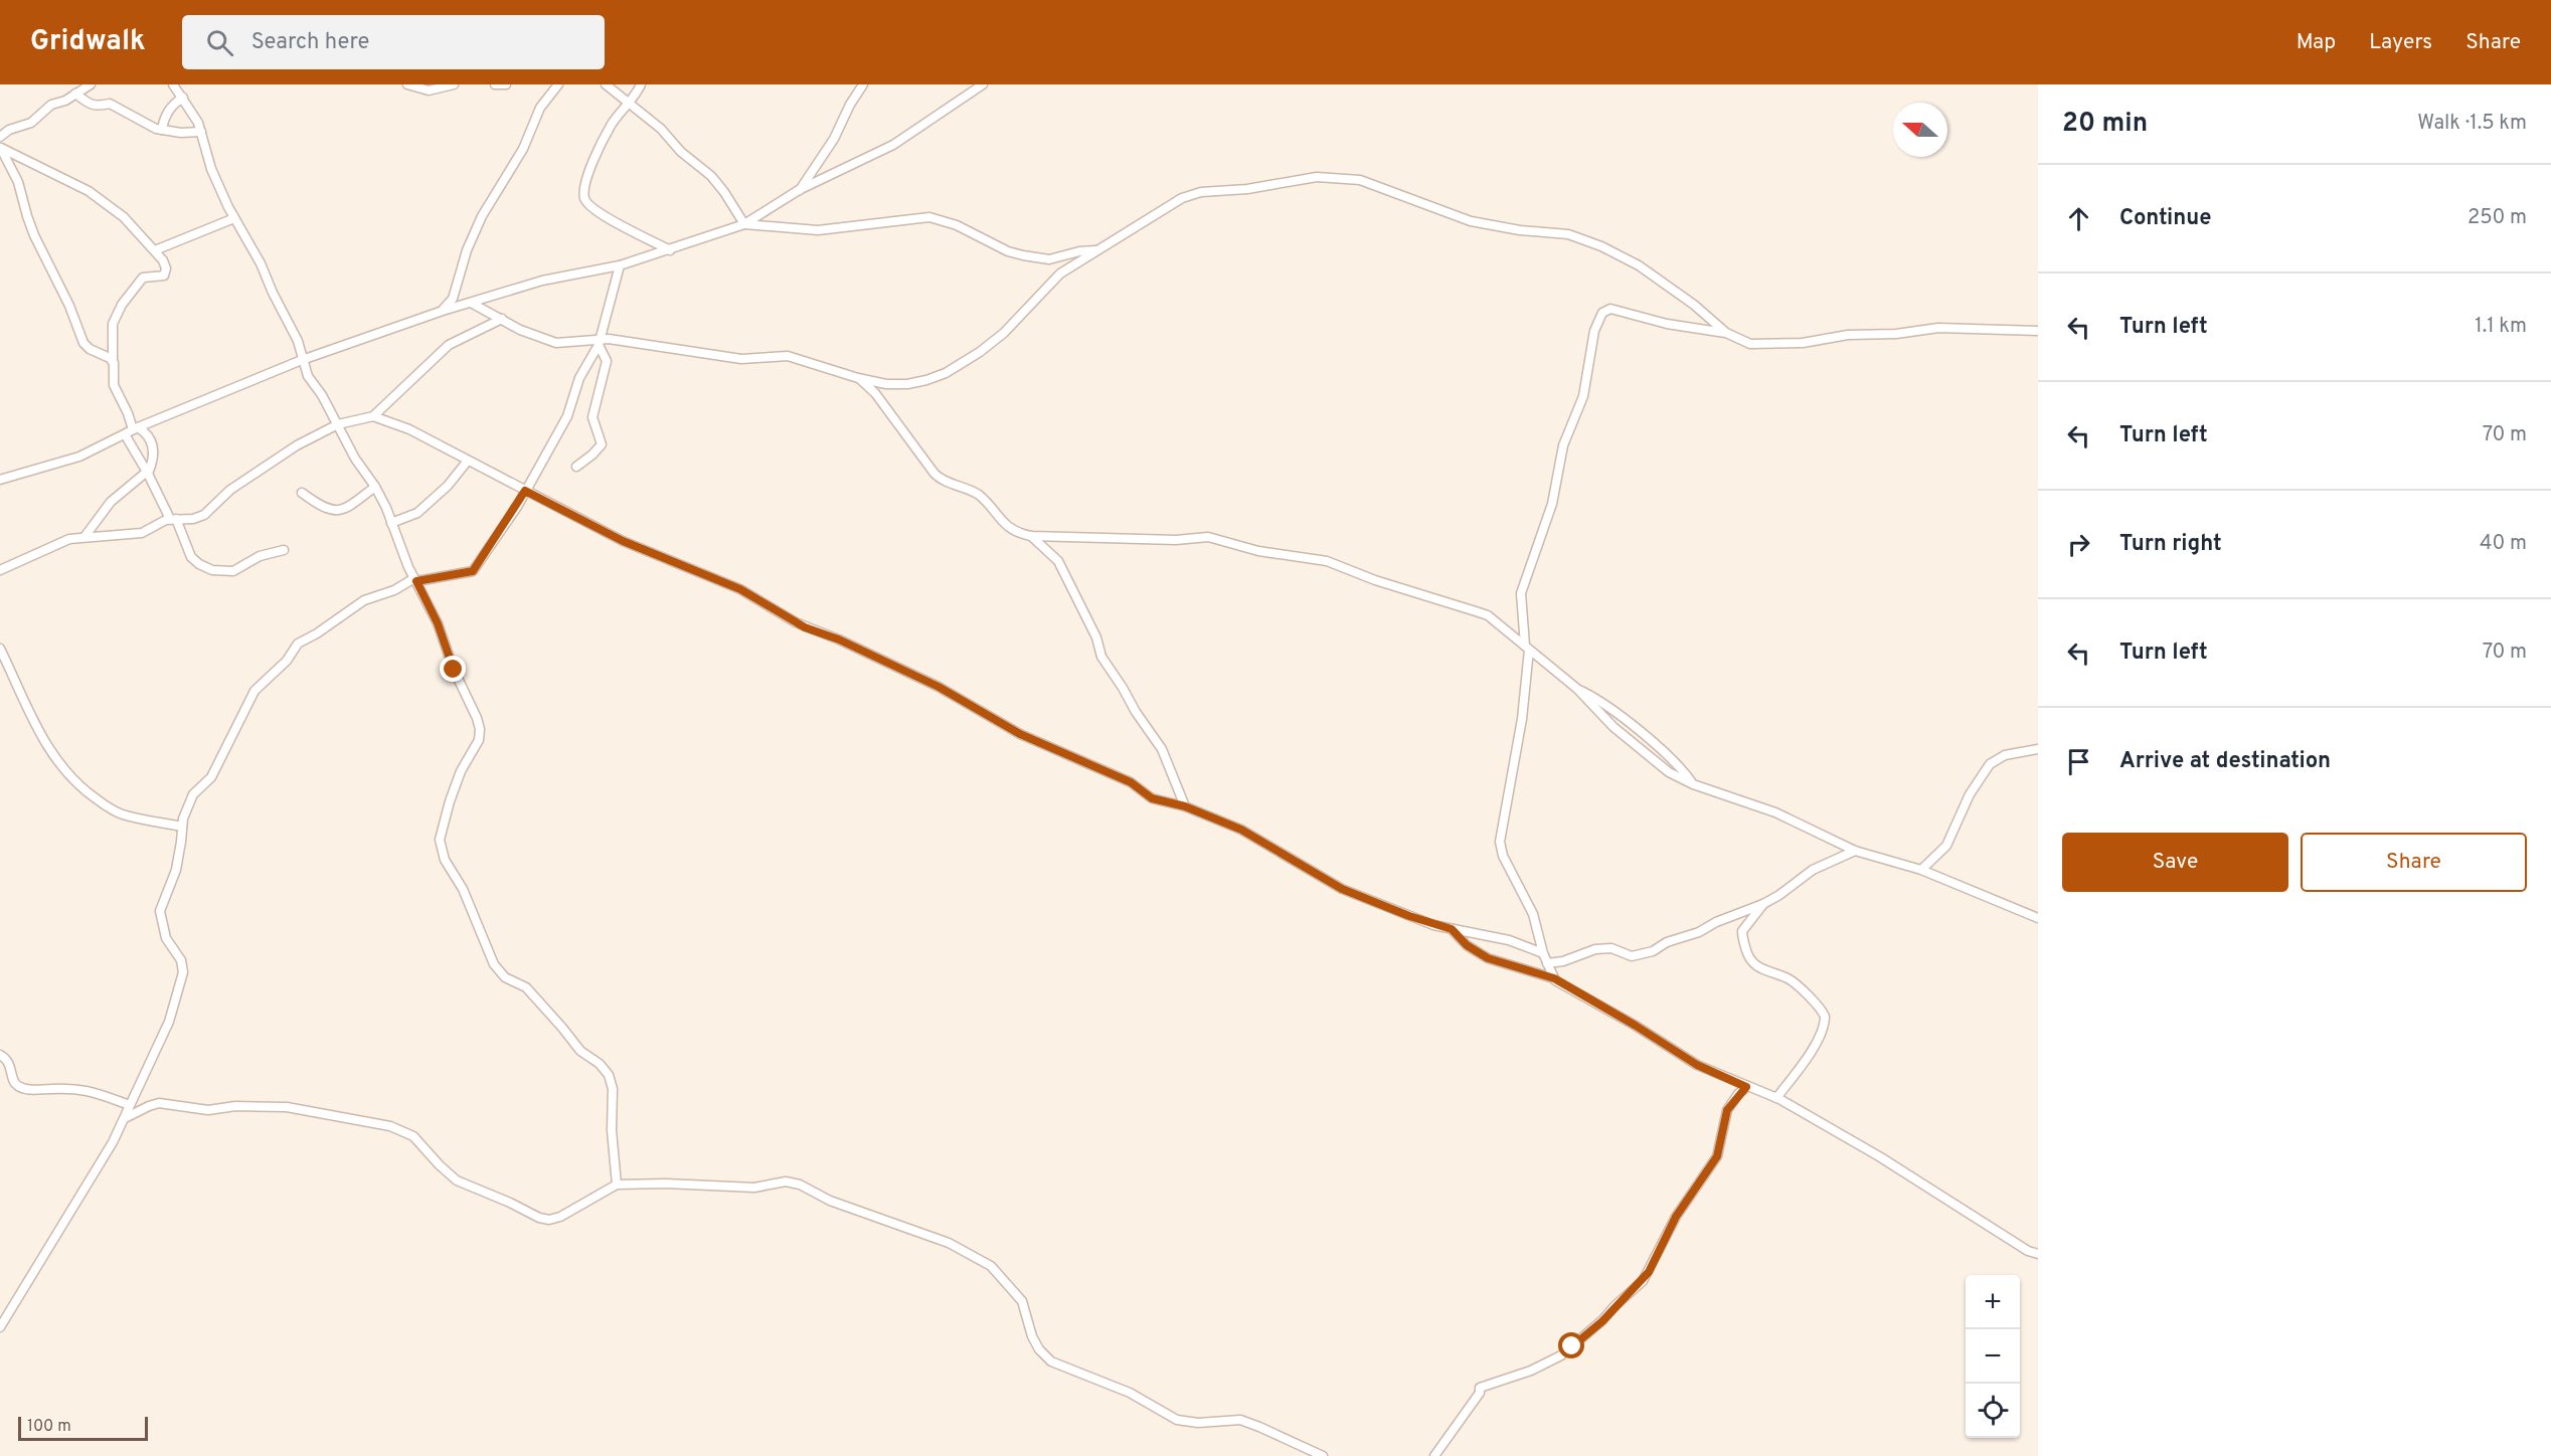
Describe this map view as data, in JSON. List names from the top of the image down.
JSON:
{
  "scale_bar": "100 m",
  "north": "left",
  "page": {
    "header": "Gridwalk",
    "search": "Search here",
    "nav": ["Map", "Layers", "Share"],
    "heading": ["20 min", "Walk · 1.5 km"],
    "list": [
      ["Continue", "250 m"],
      ["Turn left", "1.1 km"],
      ["Turn left", "70 m"],
      ["Turn right", "40 m"],
      ["Turn left", "70 m"],
      "Arrive at destination"
    ],
    "buttons": ["Save", "Share"],
    "map_buttons": ["+", "−"],
    "scale": "100 m"
  }
}
